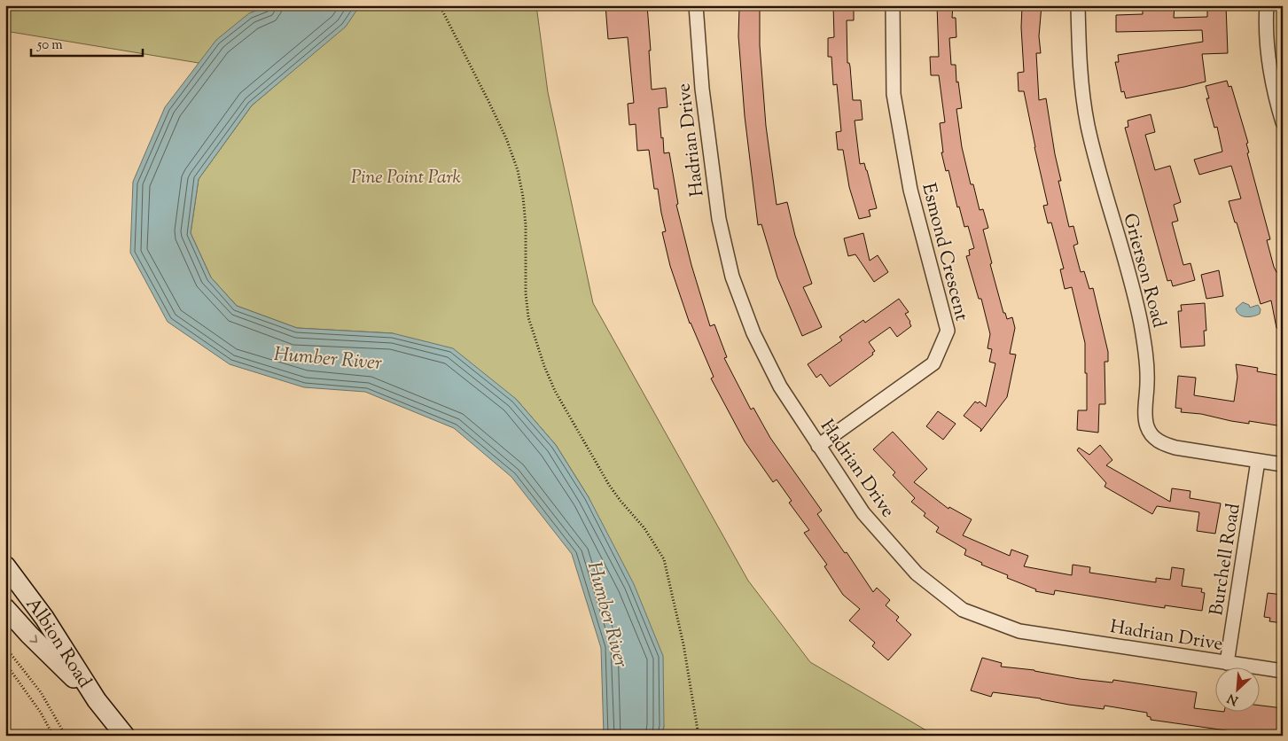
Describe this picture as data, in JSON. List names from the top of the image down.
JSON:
{
  "streets": {
    "main road": ["Albion Road"],
    "street": [
      "Hadrian Drive",
      "Esmond Crescent",
      "Grierson Road",
      "Burchell Road"
    ]
  },
  "crossings": [
    ["Hadrian Drive", "Esmond Crescent"],
    ["Hadrian Drive", "Burchell Road"],
    ["Grierson Road", "Burchell Road"]
  ],
  "water": ["Humber River"],
  "parks": ["Pine Point Park"],
  "scale_bar": "50 m",
  "north": "bottom left"
}
